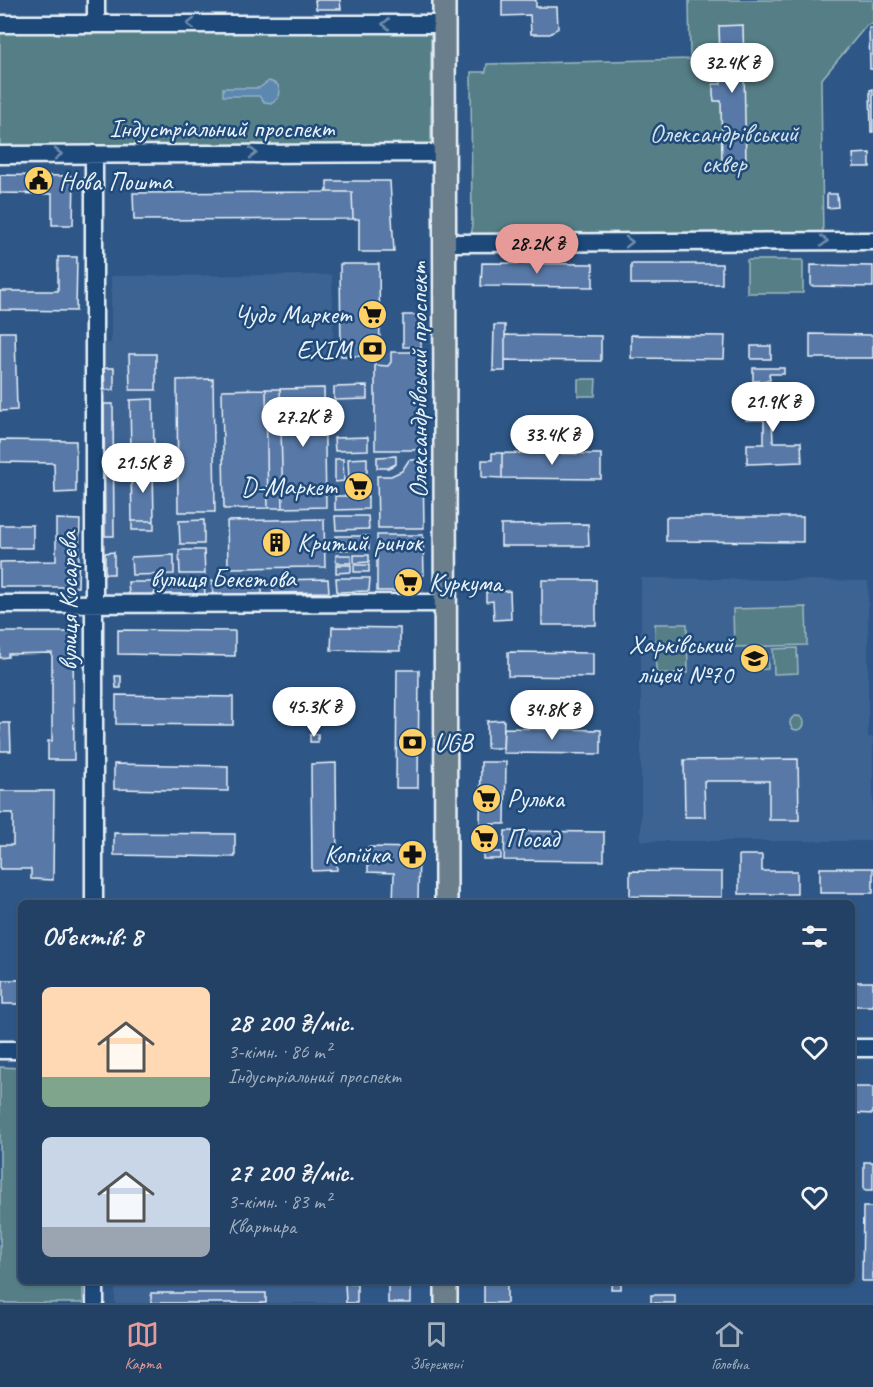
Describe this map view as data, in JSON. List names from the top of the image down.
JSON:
{
  "streets": {
    "main road": ["Олександрівський проспект"],
    "street": ["Індустріальний проспект", "вулиця Бекетова", "вулиця Косарєва"]
  },
  "crossings": [
    ["Індустріальний проспект", "Олександрівський проспект"],
    ["Індустріальний проспект", "вулиця Косарєва"],
    ["Олександрівський проспект", "вулиця Бекетова"],
    ["вулиця Бекетова", "вулиця Косарєва"]
  ],
  "parks": ["Олександрівський сквер"],
  "places": {
    "public building": ["Нова Пошта"],
    "supermarket": [
      "Чудо Маркет",
      "D-Mаркет",
      "Куркума",
      "Рулька",
      "Посад"
    ],
    "bank": ["EXIM", "UGB"],
    "building": ["Критий ринок"],
    "school or university": ["Харківський ліцей №70"],
    "pharmacy": ["Копійка"]
  },
  "page": {
    "price": [
      "32.4K ₴",
      "28.2K ₴",
      "21.9K ₴",
      "27.2K ₴",
      "33.4K ₴",
      "21.5K ₴",
      "45.3K ₴",
      "34.8K ₴"
    ],
    "heading": "Об’єктів: 8",
    "list": [
      {
        "name": "28 200 ₴/міс.",
        "note": "3-кімн. · 86 m² · Індустріальний проспект"
      },
      {
        "name": "27 200 ₴/міс.",
        "note": "3-кімн. · 83 m² · Квартира"
      }
    ],
    "tabs": ["Карта", "Збережені", "Головна"]
  }
}
